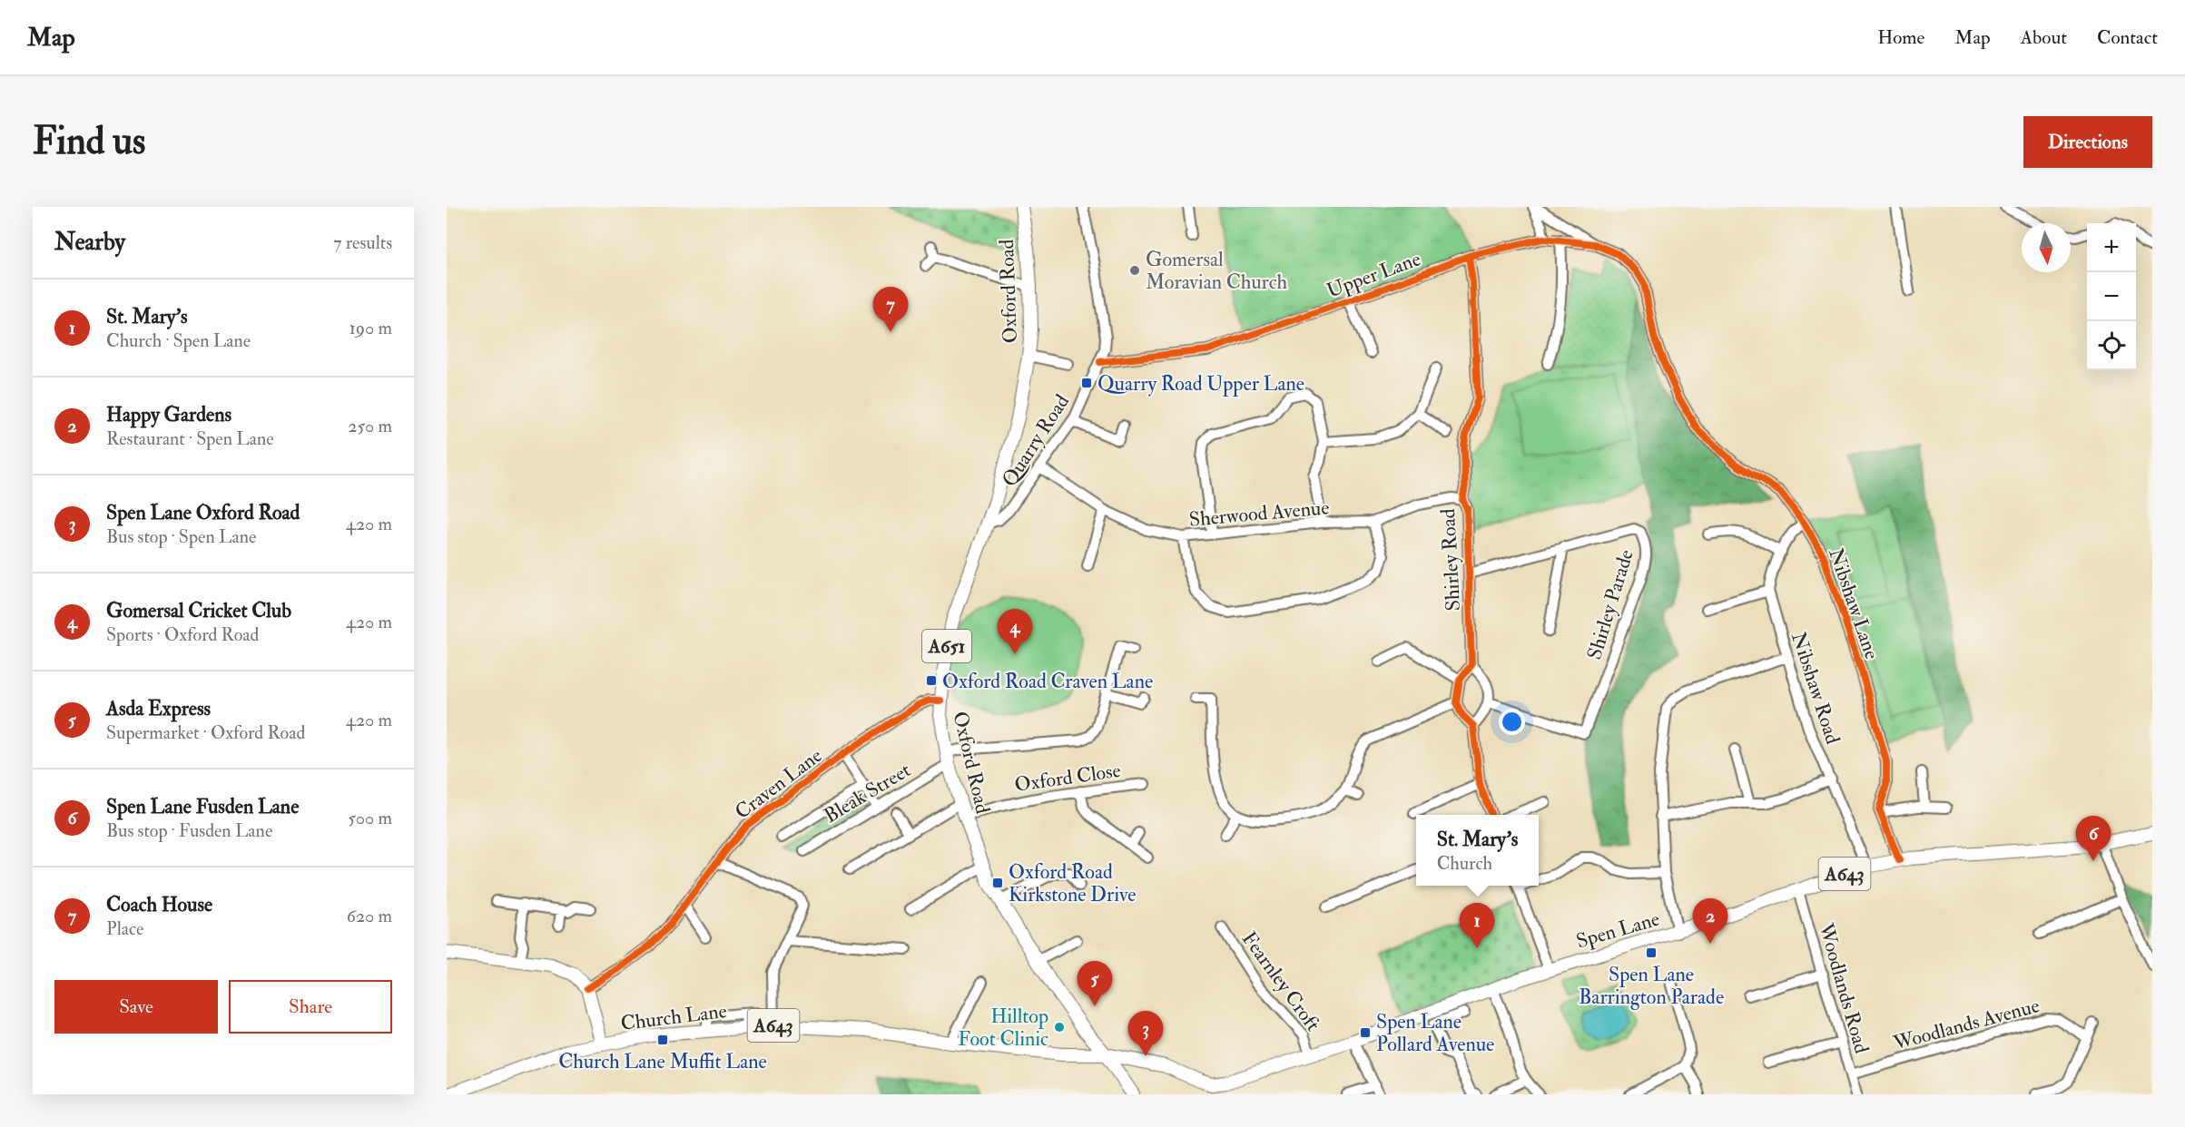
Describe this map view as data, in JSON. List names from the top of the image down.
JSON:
{
  "streets": {
    "main road": [
      "Oxford Road",
      "A651",
      "A643",
      "Spen Lane",
      "Church Lane"
    ],
    "street": [
      "Upper Lane",
      "Quarry Road",
      "Sherwood Avenue",
      "Shirley Road",
      "Nibshaw Lane",
      "Shirley Parade",
      "Nibshaw Road",
      "Oxford Close",
      "Craven Lane",
      "Bleak Street",
      "Fearnley Croft",
      "Woodlands Road",
      "Woodlands Avenue"
    ]
  },
  "crossings": [
    ["Upper Lane", "Quarry Road"],
    ["Upper Lane", "Shirley Road"],
    ["Upper Lane", "Nibshaw Lane"],
    ["Oxford Road", "Quarry Road"],
    ["Oxford Road", "Oxford Close"],
    ["Oxford Road", "Craven Lane"],
    ["Oxford Road", "Bleak Street"],
    ["Oxford Road", "Spen Lane"],
    ["Oxford Road", "Church Lane"],
    ["Quarry Road", "Sherwood Avenue"],
    ["Sherwood Avenue", "Shirley Road"],
    ["Shirley Road", "Shirley Parade"],
    ["Nibshaw Road", "Spen Lane"],
    ["Spen Lane", "Fearnley Croft"],
    ["Spen Lane", "Woodlands Road"],
    ["Spen Lane", "Church Lane"],
    ["Woodlands Road", "Woodlands Avenue"]
  ],
  "places": {
    "other": ["Gomersal Moravian Church", "Hilltop Foot Clinic"],
    "transit": [
      "Quarry Road Upper Lane",
      "Oxford Road Craven Lane",
      "Oxford Road Kirkstone Drive",
      "Spen Lane Barrington Parade",
      "Spen Lane Pollard Avenue",
      "Church Lane Muffit Lane"
    ]
  },
  "north": "bottom",
  "page": {
    "header": "Map",
    "nav": [
      "Home",
      "Map",
      "About",
      "Contact"
    ],
    "buttons": [
      "Directions",
      ["Save", "Share"]
    ],
    "title": "Find us",
    "heading": ["Nearby", "7 results"],
    "map_buttons": ["+", "−"],
    "list": [
      {
        "mark": "1",
        "name": "St. Mary's",
        "note": "Church · Spen Lane",
        "value": "190 m"
      },
      {
        "mark": "2",
        "name": "Happy Gardens",
        "note": "Restaurant · Spen Lane",
        "value": "250 m"
      },
      {
        "mark": "3",
        "name": "Spen Lane Oxford Road",
        "note": "Bus stop · Spen Lane",
        "value": "420 m"
      },
      {
        "mark": "4",
        "name": "Gomersal Cricket Club",
        "note": "Sports · Oxford Road",
        "value": "420 m"
      },
      {
        "mark": "5",
        "name": "Asda Express",
        "note": "Supermarket · Oxford Road",
        "value": "420 m"
      },
      {
        "mark": "6",
        "name": "Spen Lane Fusden Lane",
        "note": "Bus stop · Fusden Lane",
        "value": "500 m"
      },
      {
        "mark": "7",
        "name": "Coach House",
        "note": "Place",
        "value": "620 m"
      }
    ],
    "pins": [
      "7",
      "4",
      "6",
      "2",
      "1",
      "5",
      "3"
    ],
    "popup": ["St. Mary's", "Church"]
  }
}
